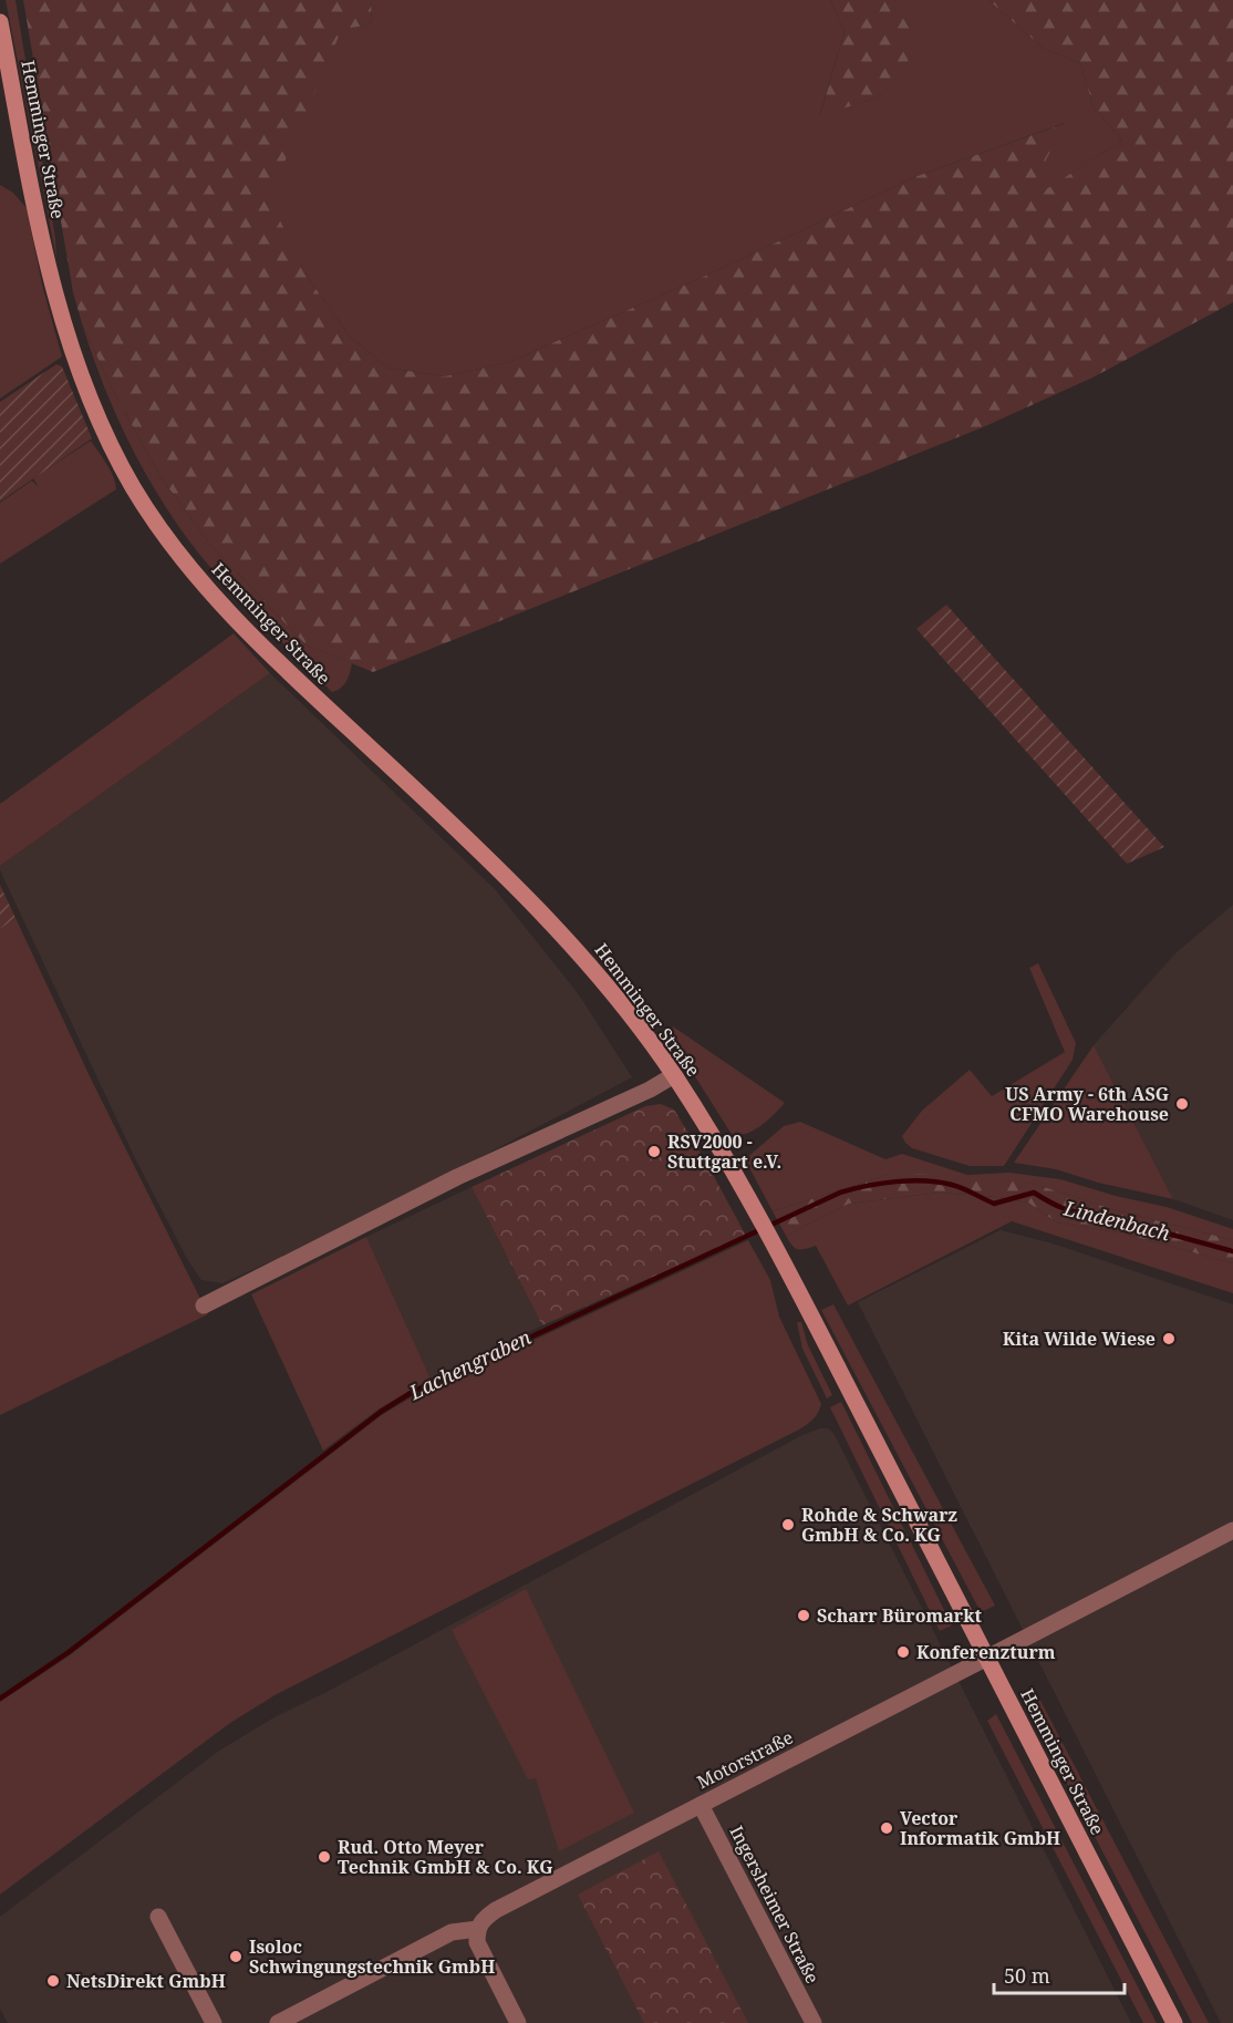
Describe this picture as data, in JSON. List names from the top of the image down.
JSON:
{
  "streets": {
    "main road": ["Hemminger Straße"],
    "street": ["Motorstraße", "Ingersheimer Straße"]
  },
  "crossings": [
    ["Hemminger Straße", "Motorstraße"],
    ["Motorstraße", "Ingersheimer Straße"]
  ],
  "water": ["Lindenbach", "Lachengraben"],
  "places": [
    "US Army - 6th ASG CFMO Warehouse",
    "RSV2000 - Stuttgart e.V.",
    "Kita Wilde Wiese",
    "Rohde & Schwarz GmbH & Co. KG",
    "Scharr Büromarkt",
    "Konferenzturm",
    "Vector Informatik GmbH",
    "Rud. Otto Meyer Technik GmbH & Co. KG",
    "Isoloc Schwingungstechnik GmbH",
    "NetsDirekt GmbH"
  ],
  "scale_bar": "50 m"
}
